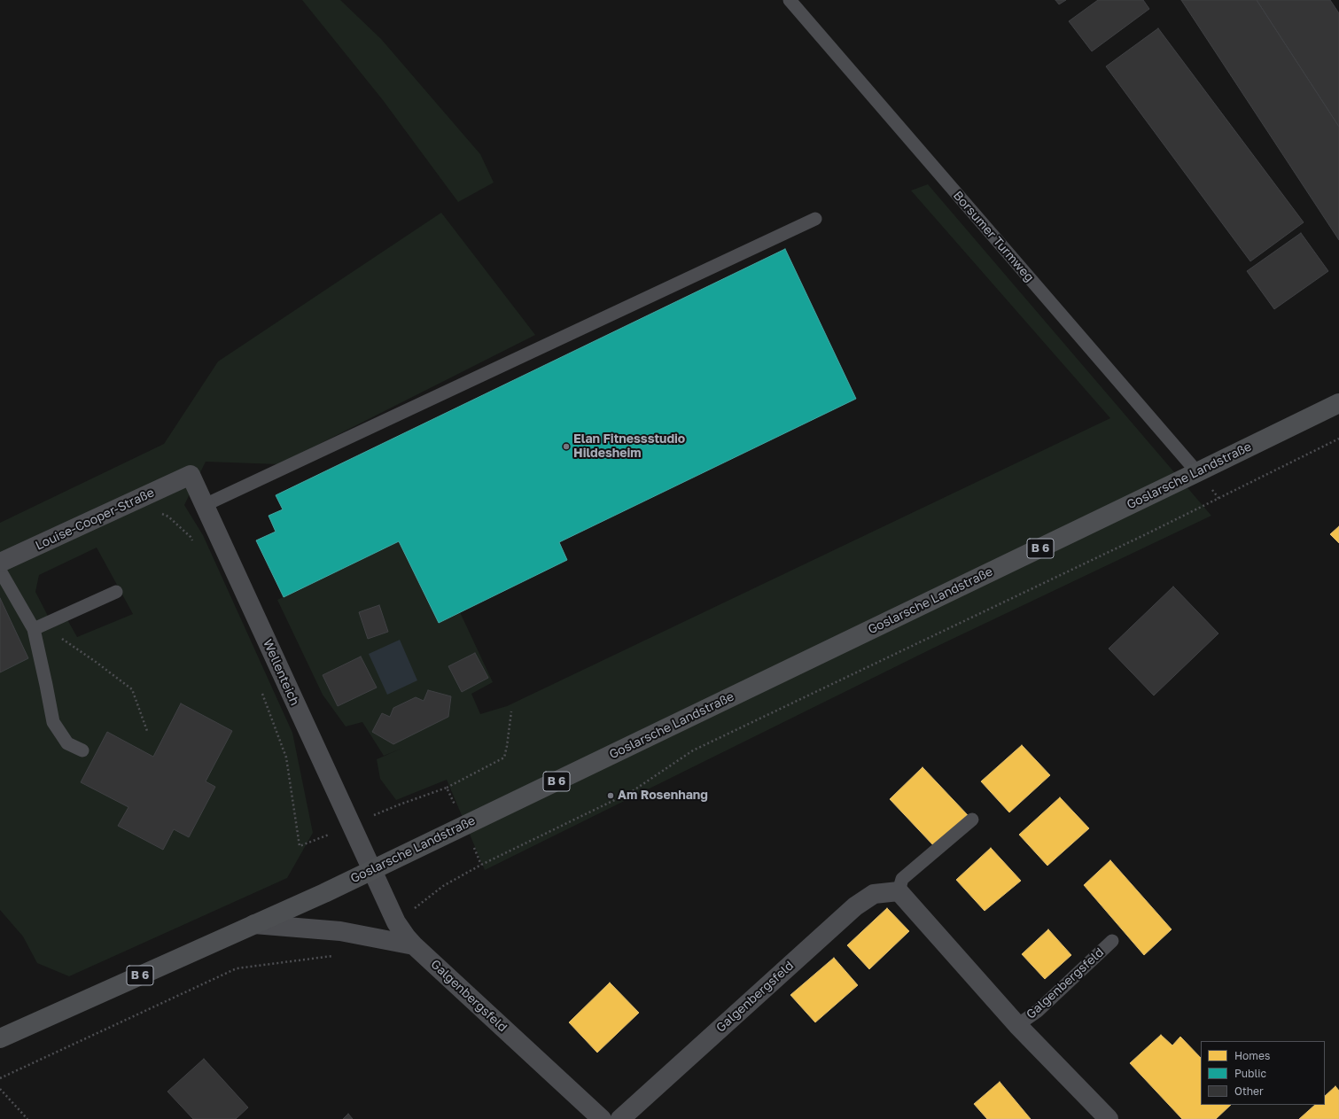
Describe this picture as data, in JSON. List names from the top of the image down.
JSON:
{
  "streets": {
    "main road": ["Goslarsche Landstraße", "B 6"],
    "street": ["Louise-Cooper-Straße", "Wellenteich", "Galgenbergsfeld"],
    "lane": ["Borsumer Turmweg"]
  },
  "crossings": [
    ["Borsumer Turmweg", "Goslarsche Landstraße"],
    ["Goslarsche Landstraße", "Wellenteich"],
    ["Goslarsche Landstraße", "Galgenbergsfeld"],
    ["Louise-Cooper-Straße", "Wellenteich"],
    ["Wellenteich", "Galgenbergsfeld"]
  ],
  "places": ["Elan Fitnessstudio Hildesheim", "Am Rosenhang"],
  "legend": ["Homes", "Public", "Other"]
}
